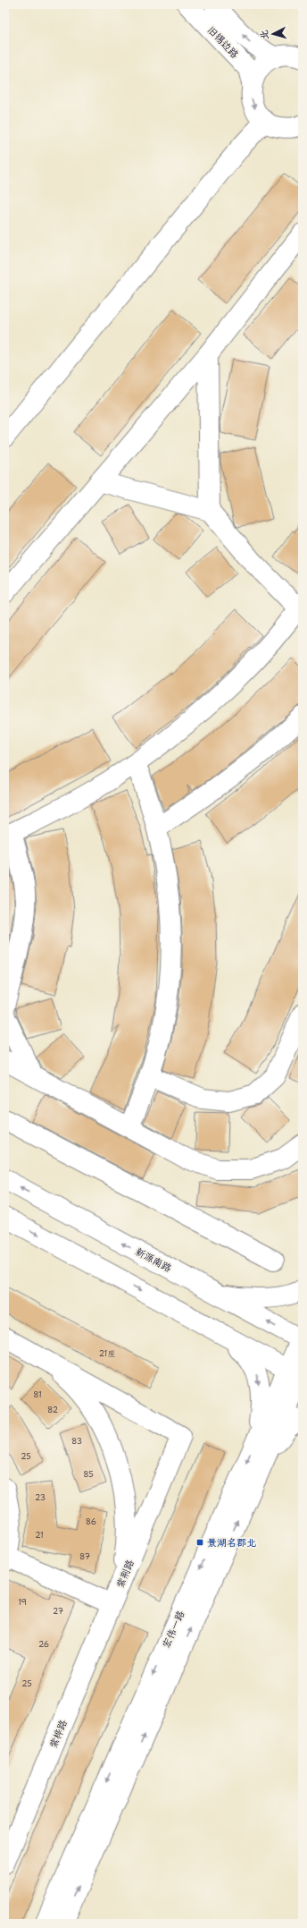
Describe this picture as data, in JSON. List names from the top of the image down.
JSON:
{
  "streets": {
    "main road": [
      "旧锡边路",
      "新源南路",
      "紫荆路",
      "宏伟一路",
      "紫桦路"
    ]
  },
  "crossings": [
    ["新源南路", "宏伟一路"],
    ["紫荆路", "紫桦路"]
  ],
  "places": {
    "transit": ["景湖名郡北"]
  },
  "house_numbers": [
    "21座",
    "81",
    "82",
    "83",
    "25",
    "85",
    "23",
    "86",
    "21",
    "87",
    "19",
    "27",
    "26",
    "25"
  ],
  "north": "left"
}
